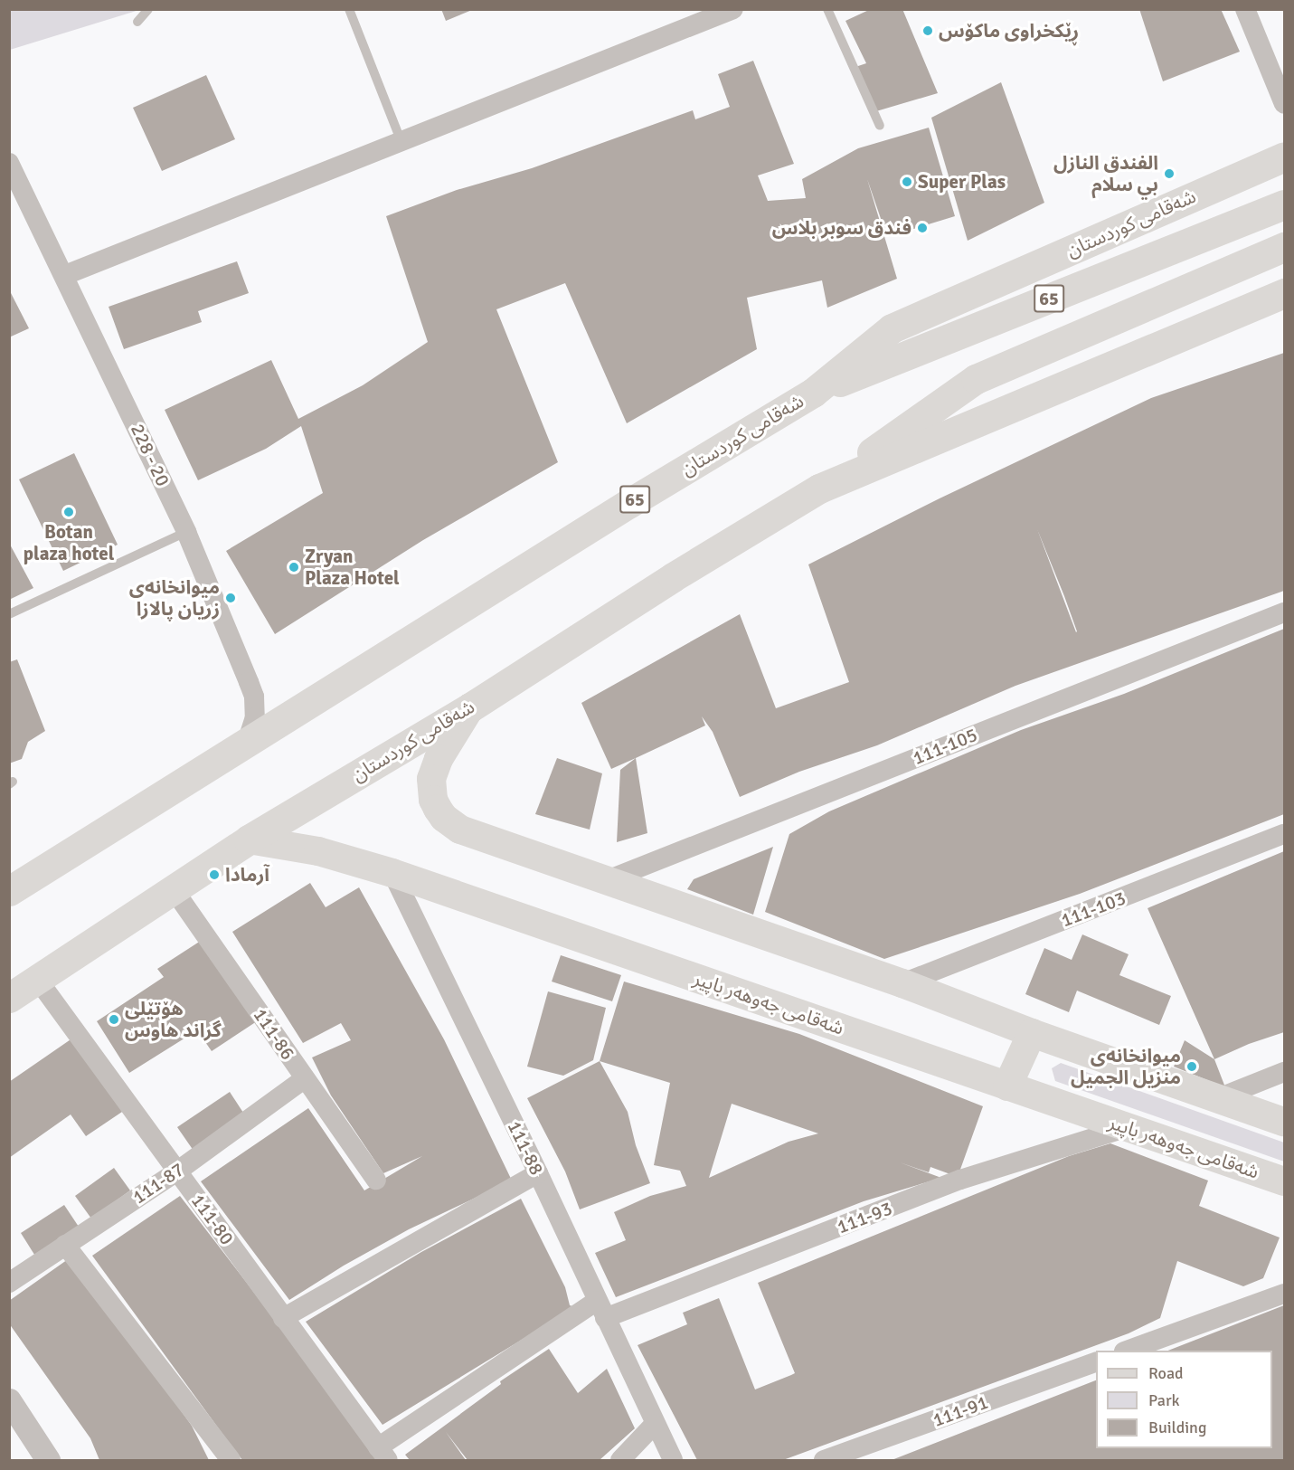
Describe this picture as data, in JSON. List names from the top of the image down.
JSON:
{
  "streets": {
    "highway": ["شەقامی کوردستان", "65"],
    "main road": ["شەقامی جەوهەر باپیر"],
    "street": [
      "228 - 20",
      "111-105",
      "111-103",
      "111-86",
      "111-88",
      "111-87",
      "111-93",
      "111-80",
      "111-91"
    ]
  },
  "crossings": [
    ["شەقامی کوردستان", "228 - 20"],
    ["شەقامی کوردستان", "شەقامی جەوهەر باپیر"],
    ["شەقامی کوردستان", "111-86"],
    ["شەقامی کوردستان", "111-80"],
    ["شەقامی جەوهەر باپیر", "111-88"],
    ["شەقامی جەوهەر باپیر", "111-93"],
    ["111-86", "111-87"],
    ["111-88", "111-93"],
    ["111-87", "111-80"],
    ["111-93", "111-80"]
  ],
  "places": [
    "ڕێکخراوی ماکۆس",
    "الفندق النازل بي سلام",
    "Super Plas",
    "فندق سوبر بلاس",
    "Botan plaza hotel",
    "Zryan Plaza Hotel",
    "میوانخانەی زریان پالازا",
    "آرمادا",
    "هۆتێلی گراند هاوس",
    "میوانخانەی منزیل الجمیل"
  ],
  "legend": ["Road", "Park", "Building"]
}
